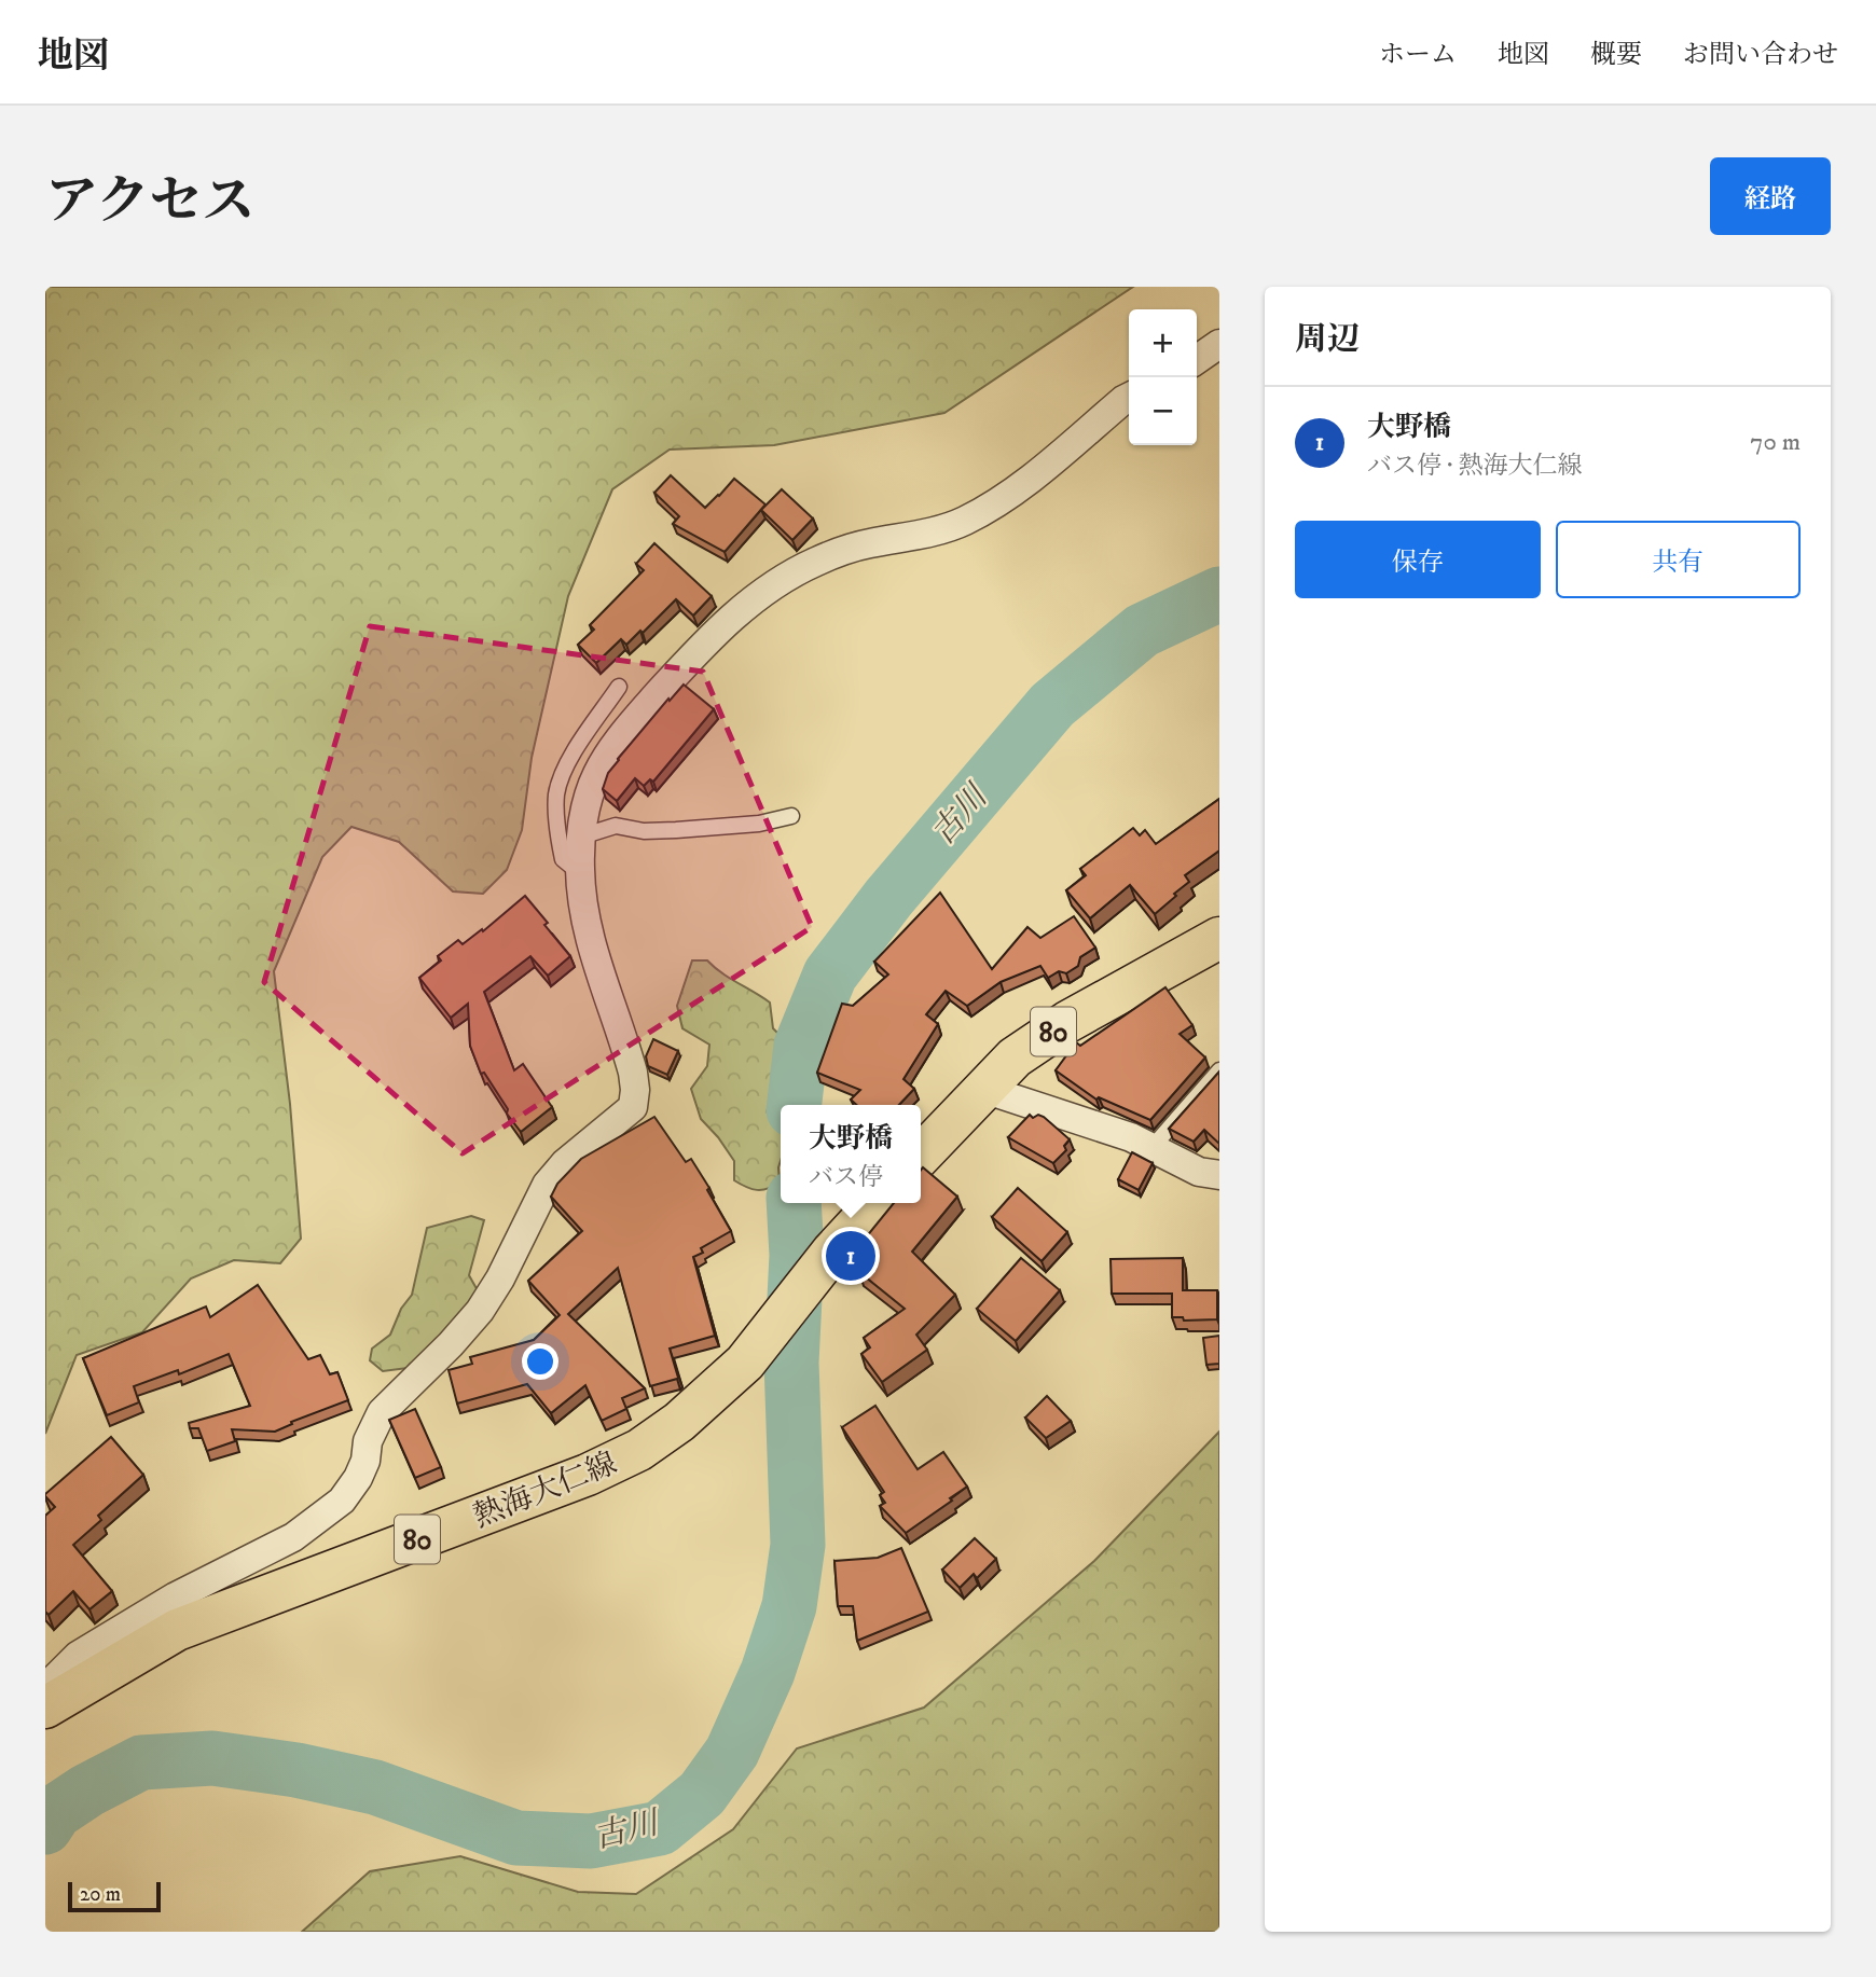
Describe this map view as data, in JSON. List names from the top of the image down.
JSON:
{
  "streets": {
    "main road": ["80", "熱海大仁線"]
  },
  "water": ["古川"],
  "scale_bar": "20 m",
  "page": {
    "header": "地図",
    "nav": [
      "ホーム",
      "地図",
      "概要",
      "お問い合わせ"
    ],
    "title": "アクセス",
    "buttons": [
      "経路",
      ["保存", "共有"]
    ],
    "heading": "周辺",
    "map_buttons": ["+", "−"],
    "list": [
      {
        "mark": "1",
        "name": "大野橋",
        "note": "バス停 · 熱海大仁線",
        "value": "70 m"
      }
    ],
    "popup": ["大野橋", "バス停"],
    "pins": "1",
    "scale": "20 m"
  }
}
